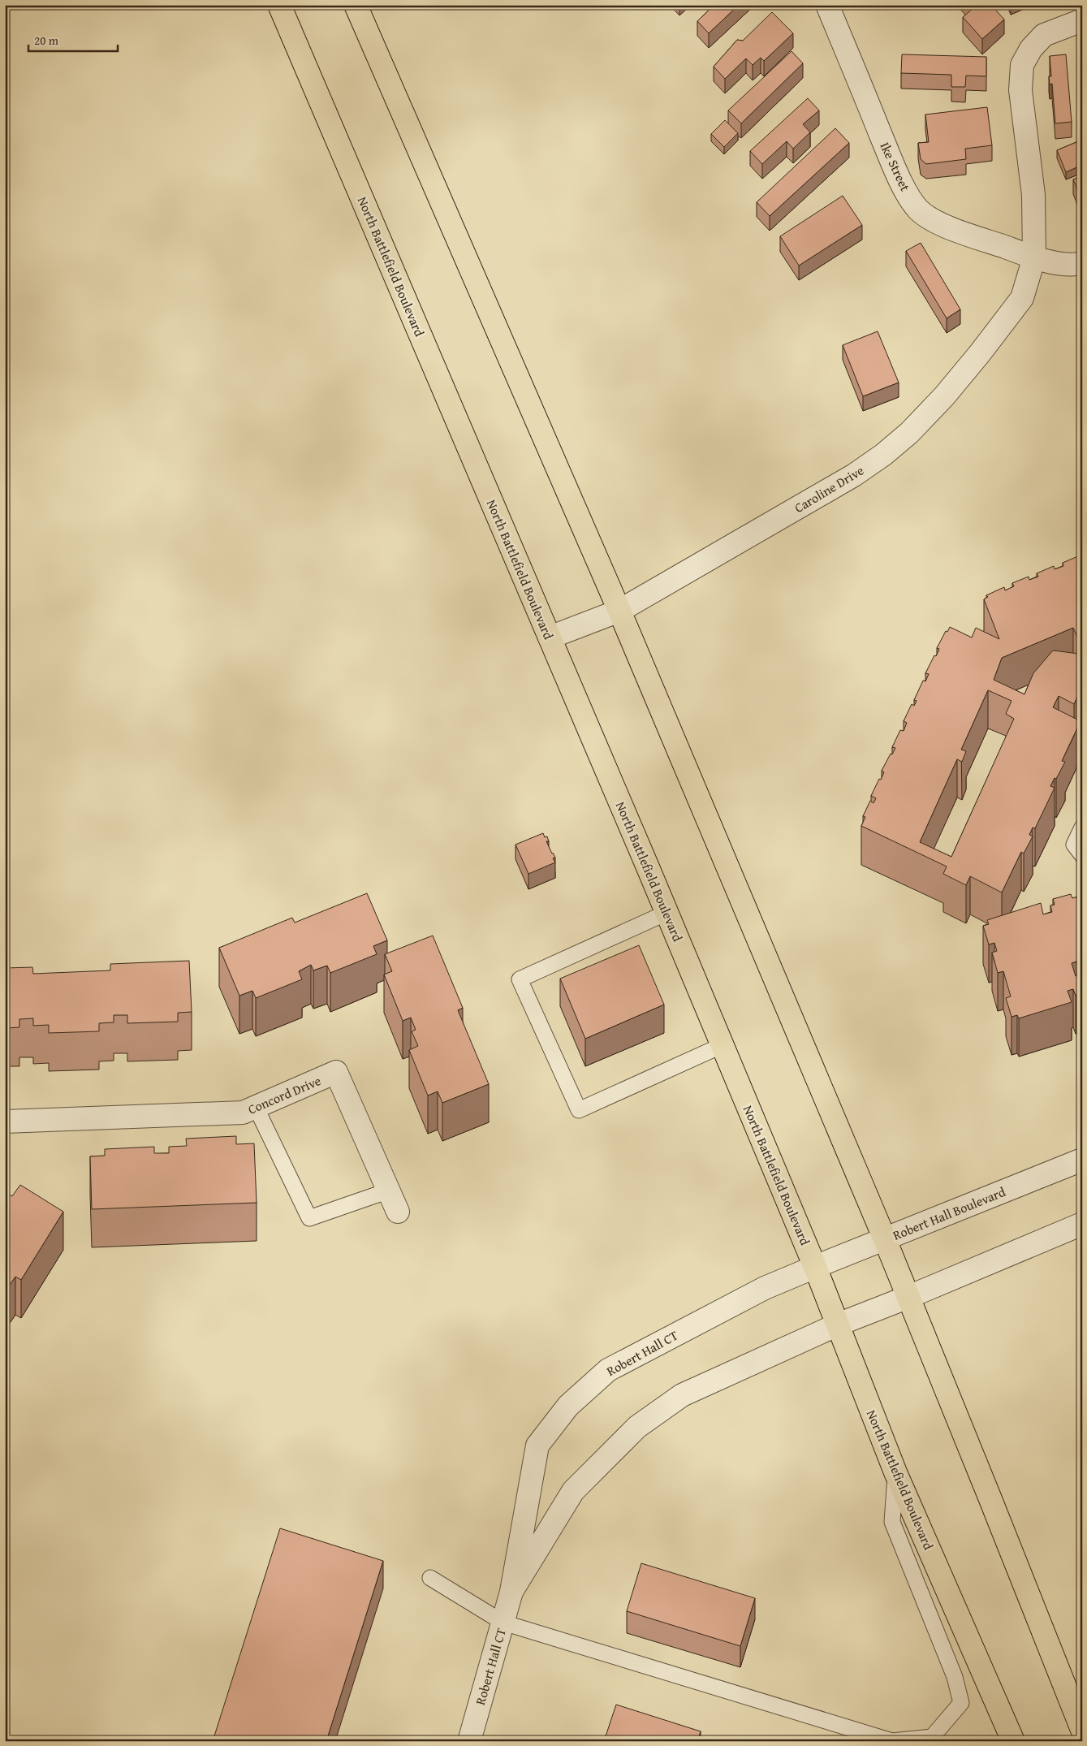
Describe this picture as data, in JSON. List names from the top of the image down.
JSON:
{
  "streets": {
    "main road": ["North Battlefield Boulevard"],
    "street": [
      "Ike Street",
      "Caroline Drive",
      "Concord Drive",
      "Robert Hall Boulevard",
      "Robert Hall CT"
    ]
  },
  "crossings": [
    ["Ike Street", "Caroline Drive"],
    ["North Battlefield Boulevard", "Caroline Drive"],
    ["North Battlefield Boulevard", "Robert Hall Boulevard"],
    ["North Battlefield Boulevard", "Robert Hall CT"],
    ["Robert Hall Boulevard", "Robert Hall CT"]
  ],
  "scale_bar": "20 m"
}
